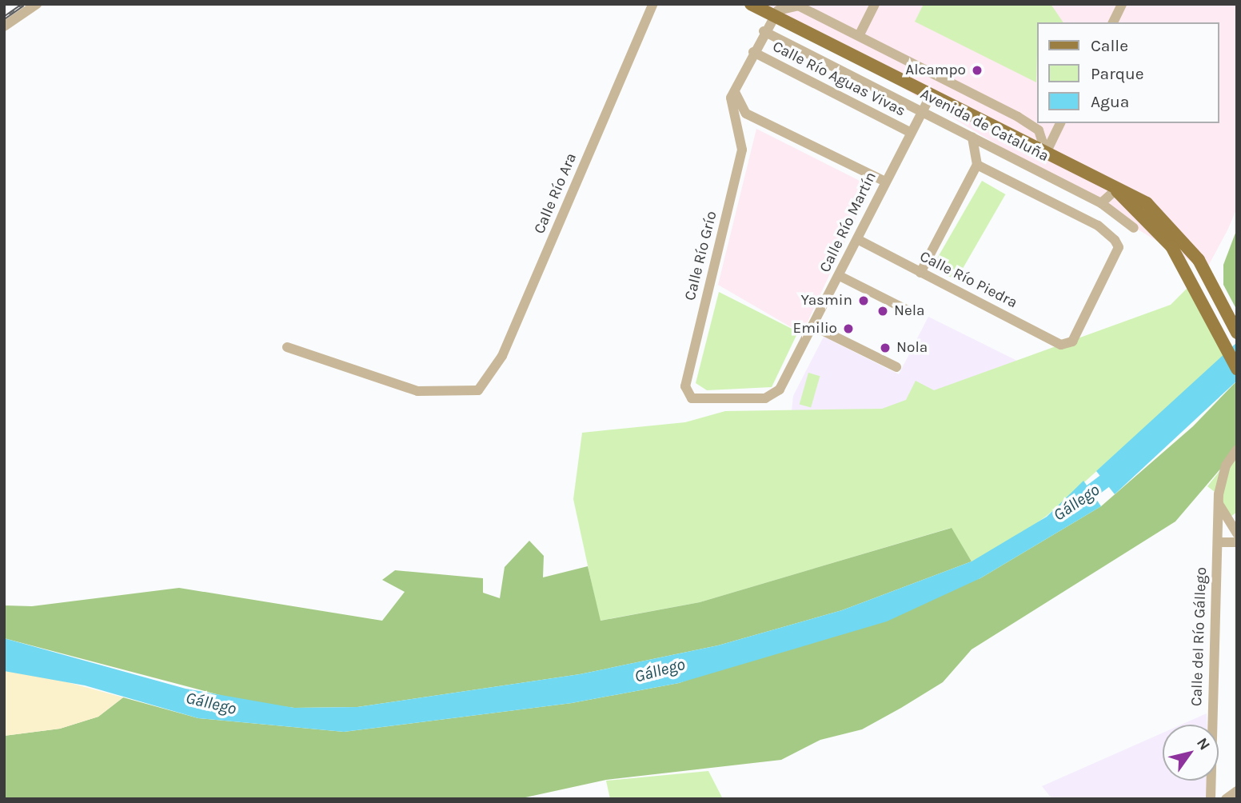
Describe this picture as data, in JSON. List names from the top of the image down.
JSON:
{
  "streets": {
    "main road": ["Avenida de Cataluña"],
    "street": [
      "Calle Río Aguas Vivas",
      "Calle Río Ara",
      "Calle Río Martín",
      "Calle Río Grío",
      "Calle Río Piedra",
      "Calle del Río Gállego"
    ]
  },
  "crossings": [
    ["Calle Río Aguas Vivas", "Calle Río Martín"],
    ["Calle Río Aguas Vivas", "Calle Río Grío"],
    ["Avenida de Cataluña", "Calle Río Martín"],
    ["Avenida de Cataluña", "Calle Río Grío"],
    ["Calle Río Martín", "Calle Río Grío"],
    ["Calle Río Martín", "Calle Río Piedra"]
  ],
  "water": ["Gállego"],
  "places": [
    "Alcampo",
    "Yasmin",
    "Nela",
    "Emilio",
    "Nola"
  ],
  "legend": ["Calle", "Parque", "Agua"],
  "north": "top right"
}
